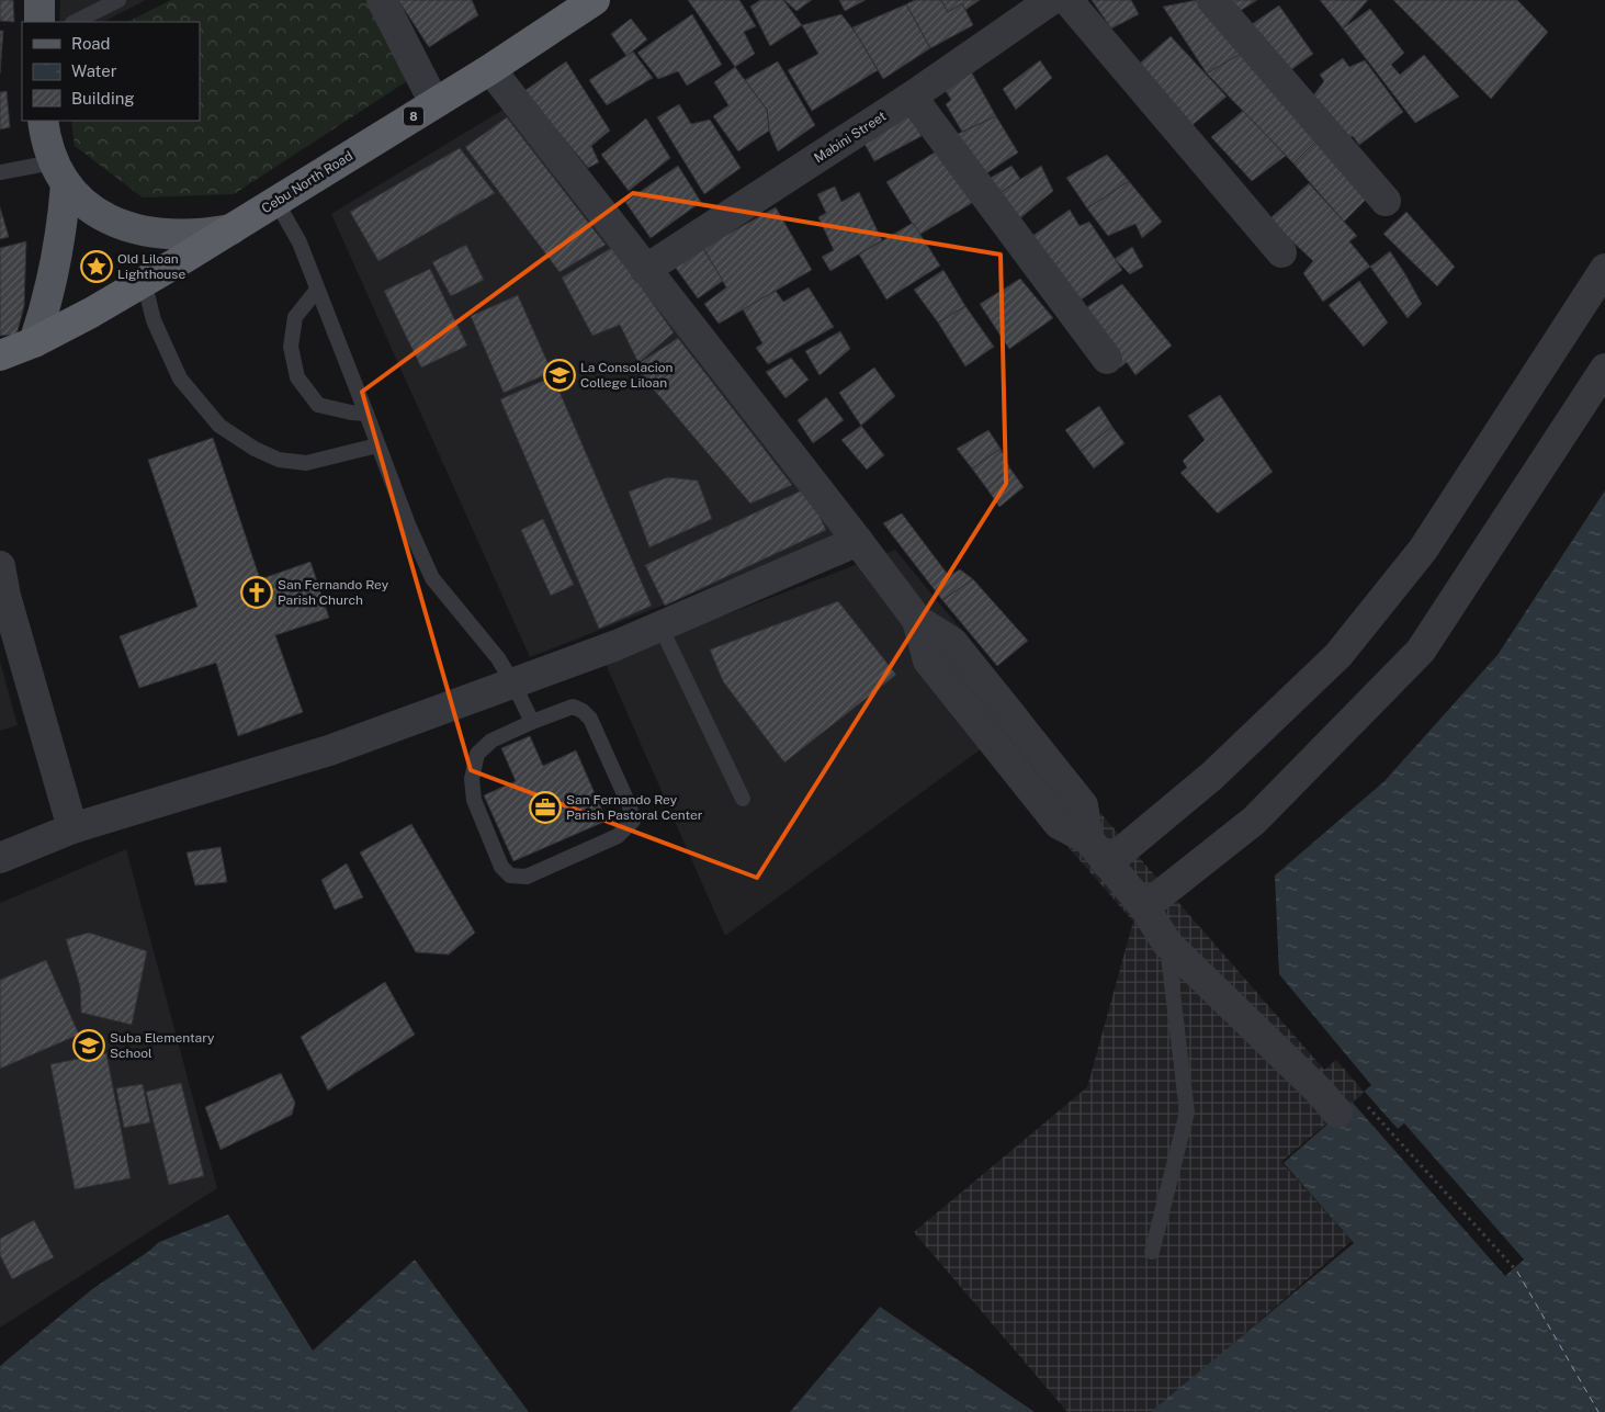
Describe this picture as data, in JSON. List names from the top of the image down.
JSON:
{
  "streets": {
    "highway": ["8", "Cebu North Road"],
    "street": ["Mabini Street"]
  },
  "places": {
    "place": ["Old Liloan Lighthouse"],
    "school or university": ["La Consolacion College Liloan", "Suba Elementary School"],
    "church": ["San Fernando Rey Parish Church"],
    "office": ["San Fernando Rey Parish Pastoral Center"]
  },
  "legend": ["Road", "Water", "Building"]
}
